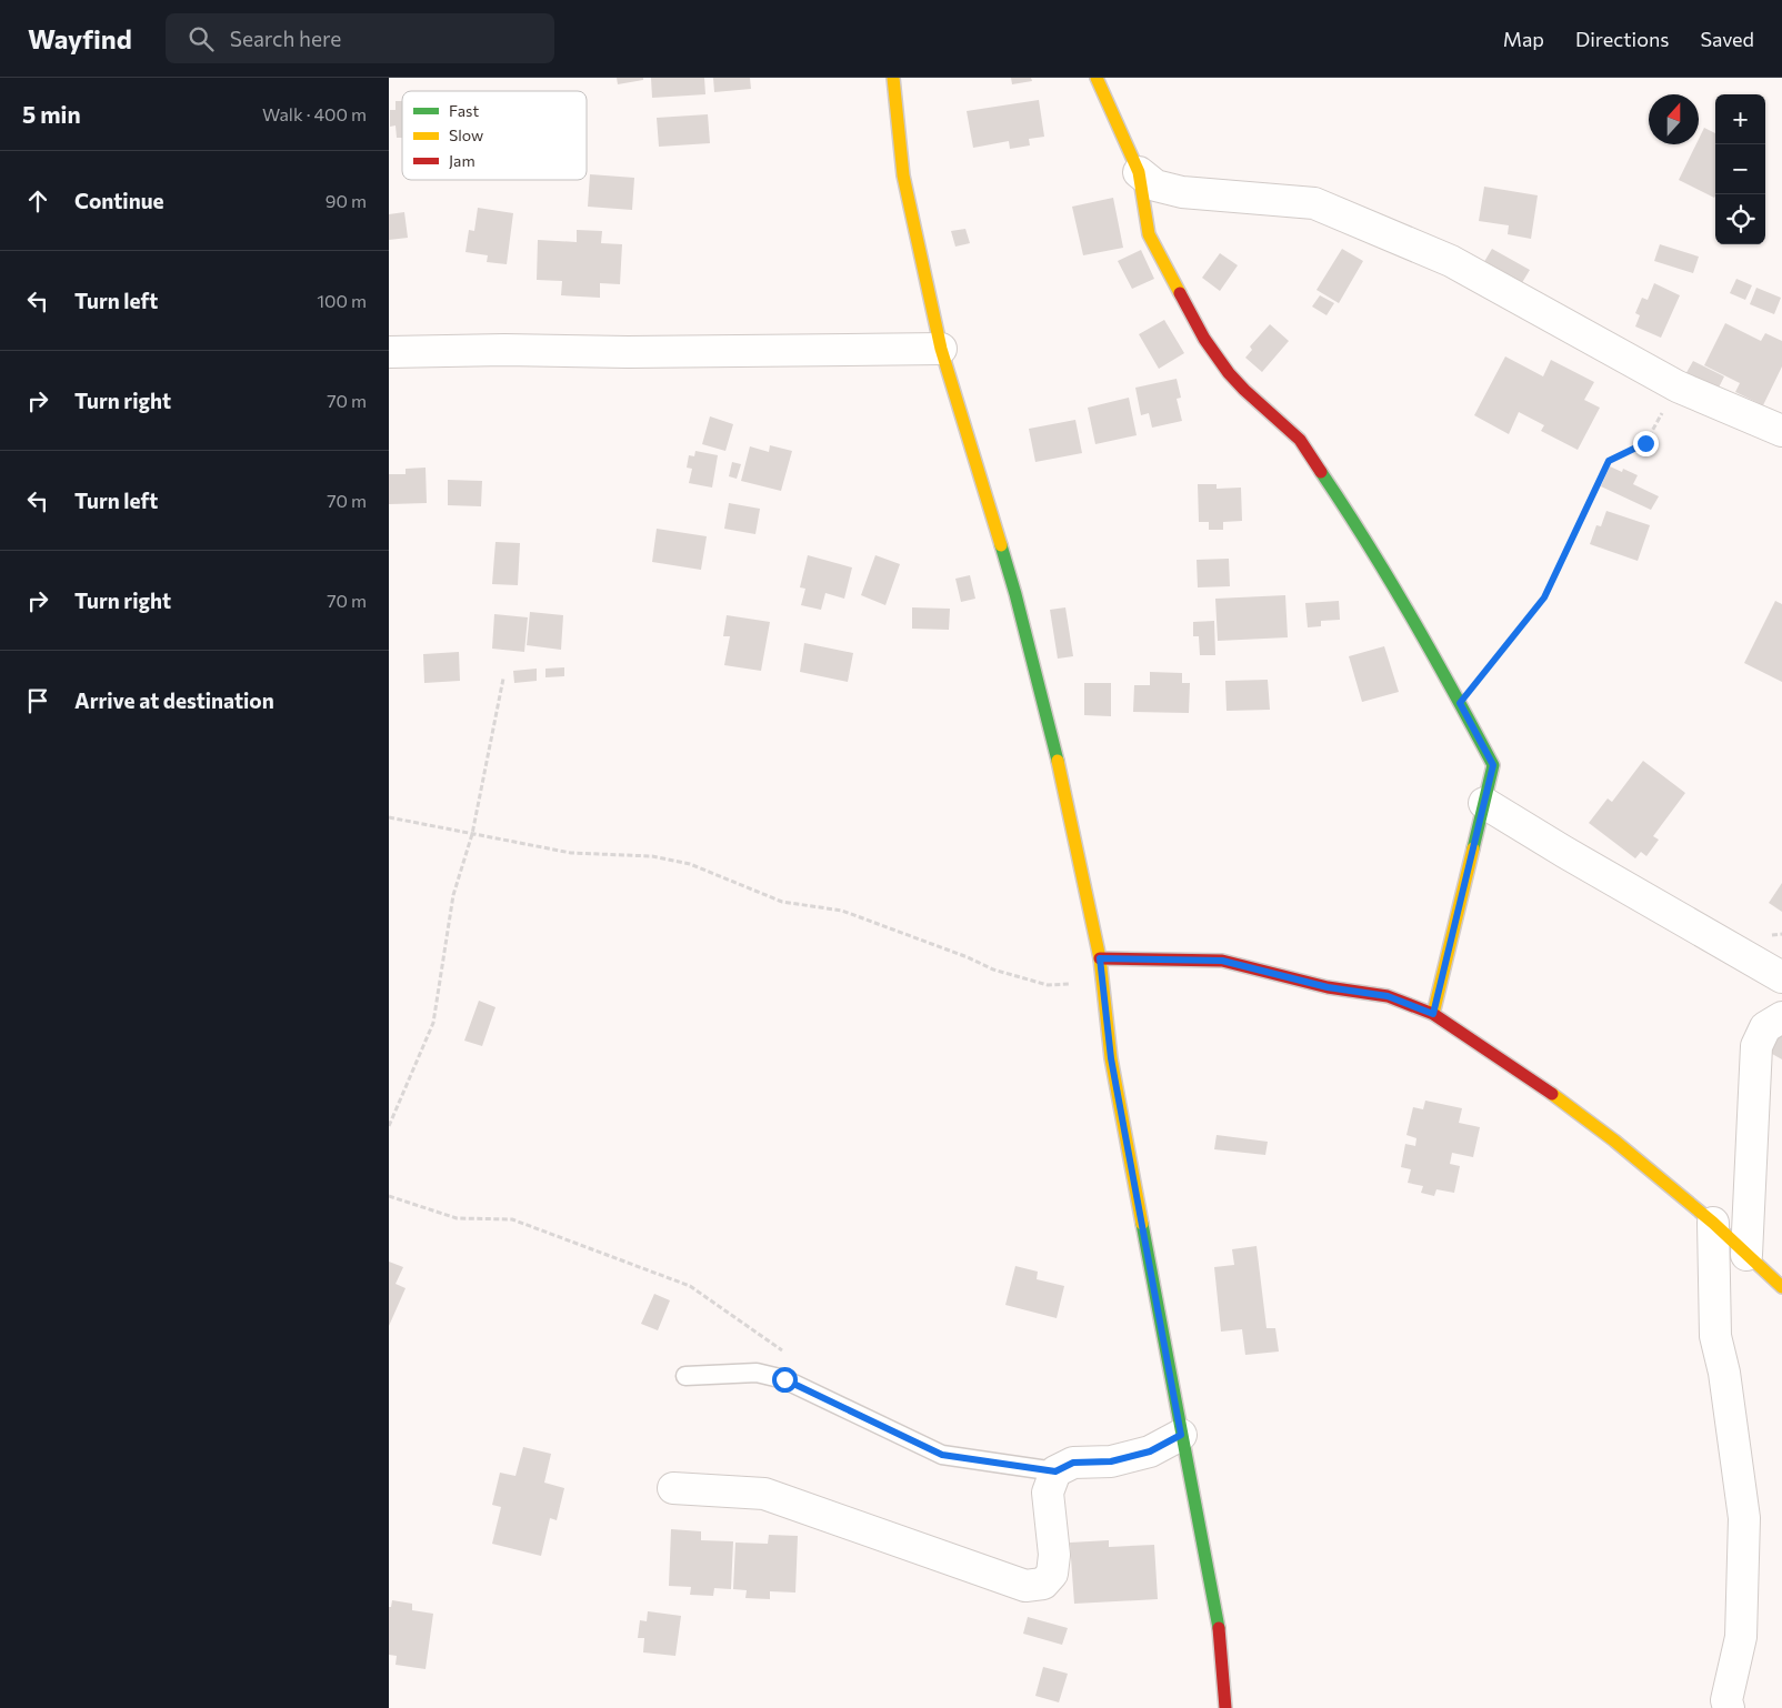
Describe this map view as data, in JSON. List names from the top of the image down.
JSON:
{
  "legend": ["Fast", "Slow", "Jam"],
  "north": "top",
  "page": {
    "header": "Wayfind",
    "search": "Search here",
    "nav": ["Map", "Directions", "Saved"],
    "heading": ["5 min", "Walk · 400 m"],
    "map_buttons": ["+", "−"],
    "list": [
      ["Continue", "90 m"],
      ["Turn left", "100 m"],
      ["Turn right", "70 m"],
      ["Turn left", "70 m"],
      ["Turn right", "70 m"],
      "Arrive at destination"
    ]
  }
}
